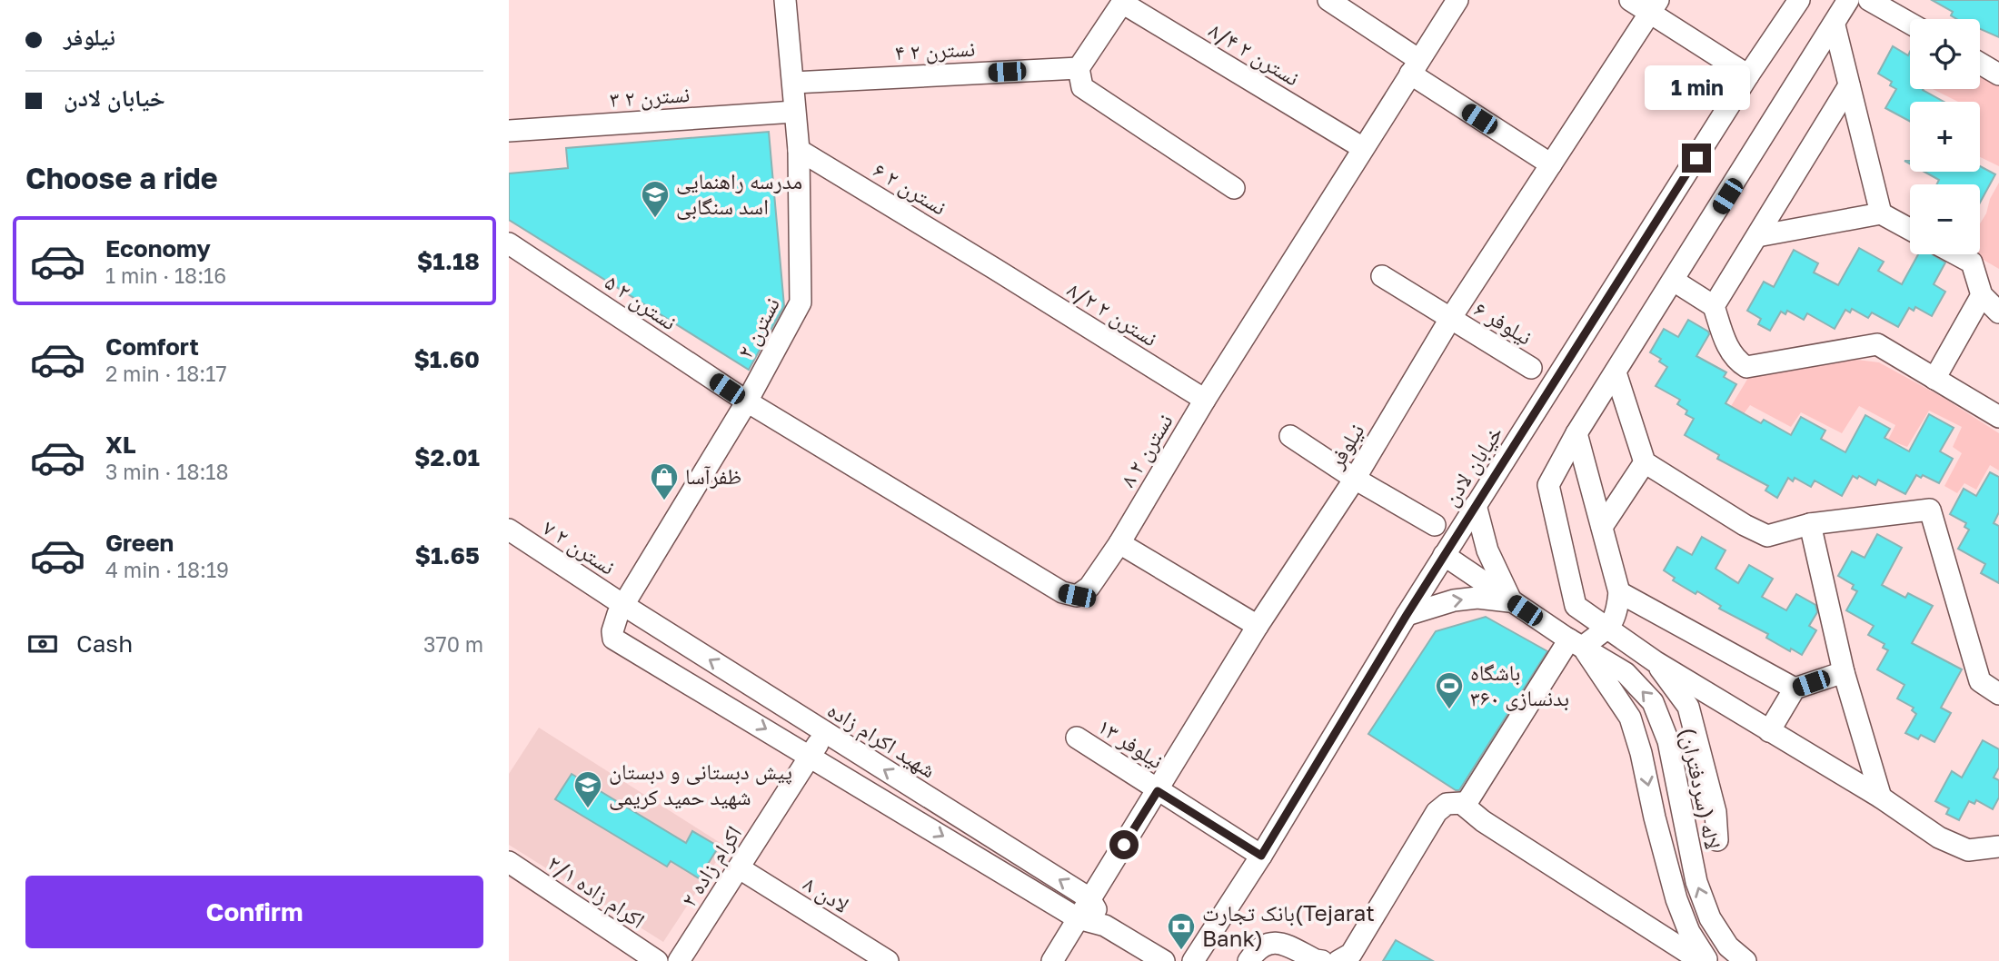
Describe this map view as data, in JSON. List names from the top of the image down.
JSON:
{
  "streets": {
    "street": [
      "۴ نسترن ۲",
      "۸/۴ نسترن ۲",
      "۳ نسترن ۲",
      "۶ نسترن ۲",
      "۵ نسترن ۲",
      "۸/۲ نسترن ۲",
      "۶ نیلوفر",
      "نسترن ۲",
      "نیلوفر",
      "۸ نسترن ۲",
      "خیابان لادن",
      "۷ نسترن ۲",
      "شهید اکرام زاده",
      "۱۳ نیلوفر",
      "لاله (سردفتران)",
      "۲ اکرام زاده",
      "۲/۱ اکرام زاده",
      "۸ لادن"
    ]
  },
  "crossings": [
    ["۴ نسترن ۲", "۸/۴ نسترن ۲"],
    ["۴ نسترن ۲", "نسترن ۲"],
    ["۸/۴ نسترن ۲", "۸ نسترن ۲"],
    ["۳ نسترن ۲", "نسترن ۲"],
    ["۶ نسترن ۲", "۸/۲ نسترن ۲"],
    ["۶ نسترن ۲", "نسترن ۲"],
    ["۵ نسترن ۲", "نسترن ۲"],
    ["۵ نسترن ۲", "۸ نسترن ۲"],
    ["۸/۲ نسترن ۲", "۸ نسترن ۲"],
    ["۶ نیلوفر", "نیلوفر"],
    ["نسترن ۲", "۸ نسترن ۲"],
    ["نسترن ۲", "۷ نسترن ۲"],
    ["نسترن ۲", "شهید اکرام زاده"],
    ["نیلوفر", "شهید اکرام زاده"],
    ["نیلوفر", "۱۳ نیلوفر"],
    ["خیابان لادن", "۱۳ نیلوفر"],
    ["خیابان لادن", "لاله (سردفتران)"],
    ["۷ نسترن ۲", "شهید اکرام زاده"],
    ["شهید اکرام زاده", "۲ اکرام زاده"],
    ["۲ اکرام زاده", "۸ لادن"]
  ],
  "places": {
    "school or university": ["مدرسه راهنمایی اسد سنگابی", "پیش دبستانی و دبستان شهید حمید کریمی"],
    "shop": ["ظفرآسا"],
    "sports": ["باشگاه بدنسازی ۳۶۰"],
    "bank": ["بانک تجارت(Tejarat Bank)"]
  },
  "page": {
    "banner": ["نیلوفر", "خیابان لادن"],
    "map_buttons": ["+", "−"],
    "bubble": "1 min",
    "heading": "Choose a ride",
    "list": [
      {
        "name": "Economy",
        "note": "1 min · 18:16",
        "value": "$1.18"
      },
      {
        "name": "Comfort",
        "note": "2 min · 18:17",
        "value": "$1.60"
      },
      {
        "name": "XL",
        "note": "3 min · 18:18",
        "value": "$2.01"
      },
      {
        "name": "Green",
        "note": "4 min · 18:19",
        "value": "$1.65"
      }
    ],
    "pay": ["Cash", "370 m"],
    "buttons": "Confirm"
  }
}
